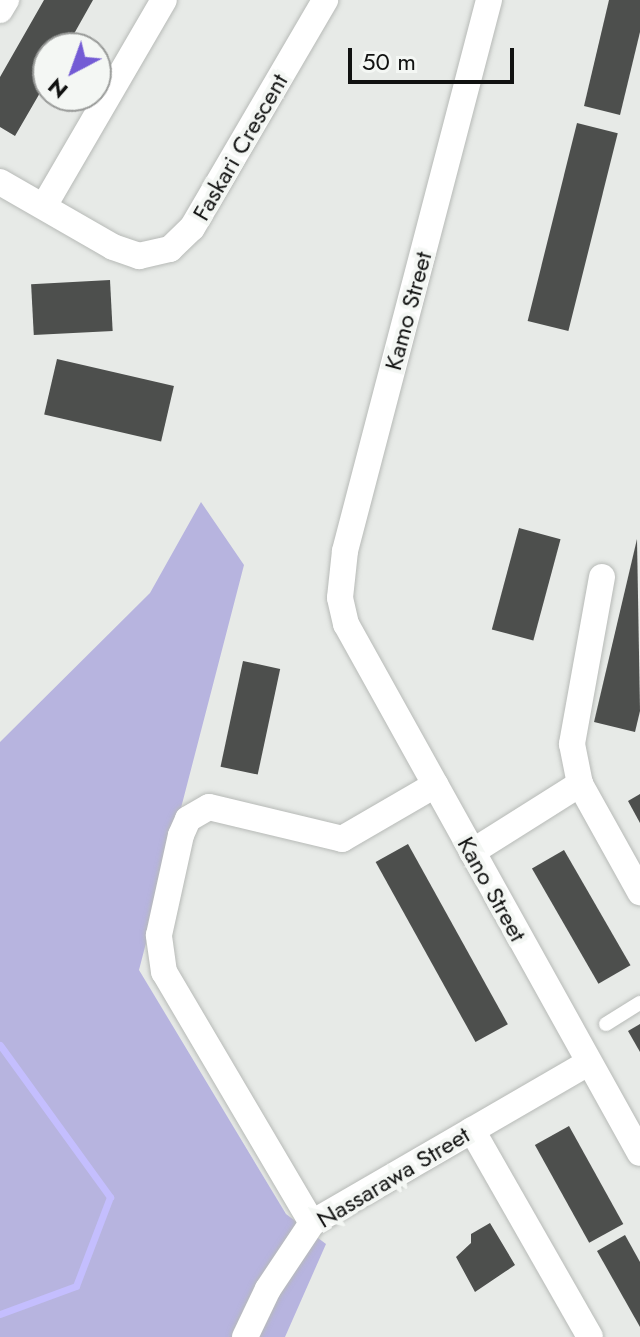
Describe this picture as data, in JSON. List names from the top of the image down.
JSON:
{
  "streets": {
    "street": [
      "Faskari Crescent",
      "Kamo Street",
      "Kano Street",
      "Nassarawa Street"
    ]
  },
  "crossings": [
    ["Kamo Street", "Kano Street"],
    ["Kano Street", "Nassarawa Street"]
  ],
  "scale_bar": "50 m",
  "north": "bottom left"
}
